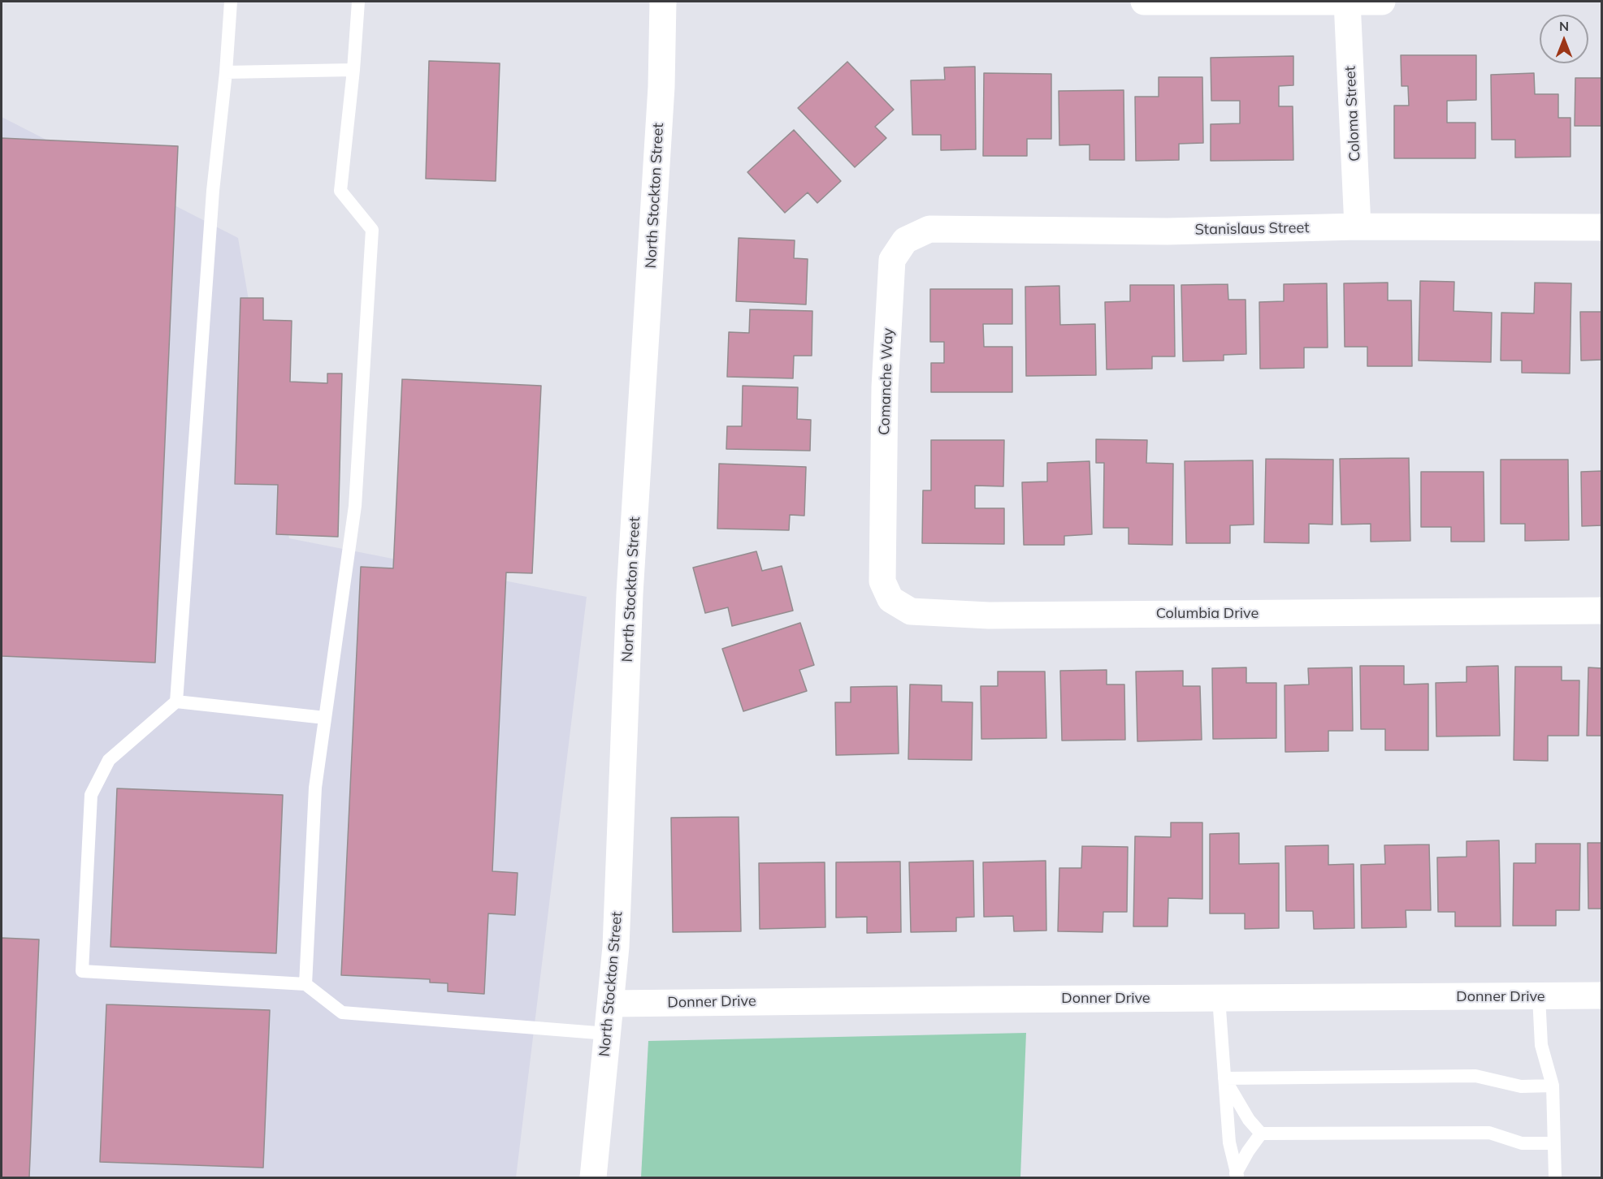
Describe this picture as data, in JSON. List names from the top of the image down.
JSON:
{
  "streets": {
    "street": [
      "Coloma Street",
      "North Stockton Street",
      "Stanislaus Street",
      "Comanche Way",
      "Columbia Drive",
      "Donner Drive"
    ]
  },
  "crossings": [
    ["Coloma Street", "Stanislaus Street"],
    ["North Stockton Street", "Donner Drive"],
    ["Stanislaus Street", "Comanche Way"],
    ["Comanche Way", "Columbia Drive"]
  ],
  "north": "top"
}
